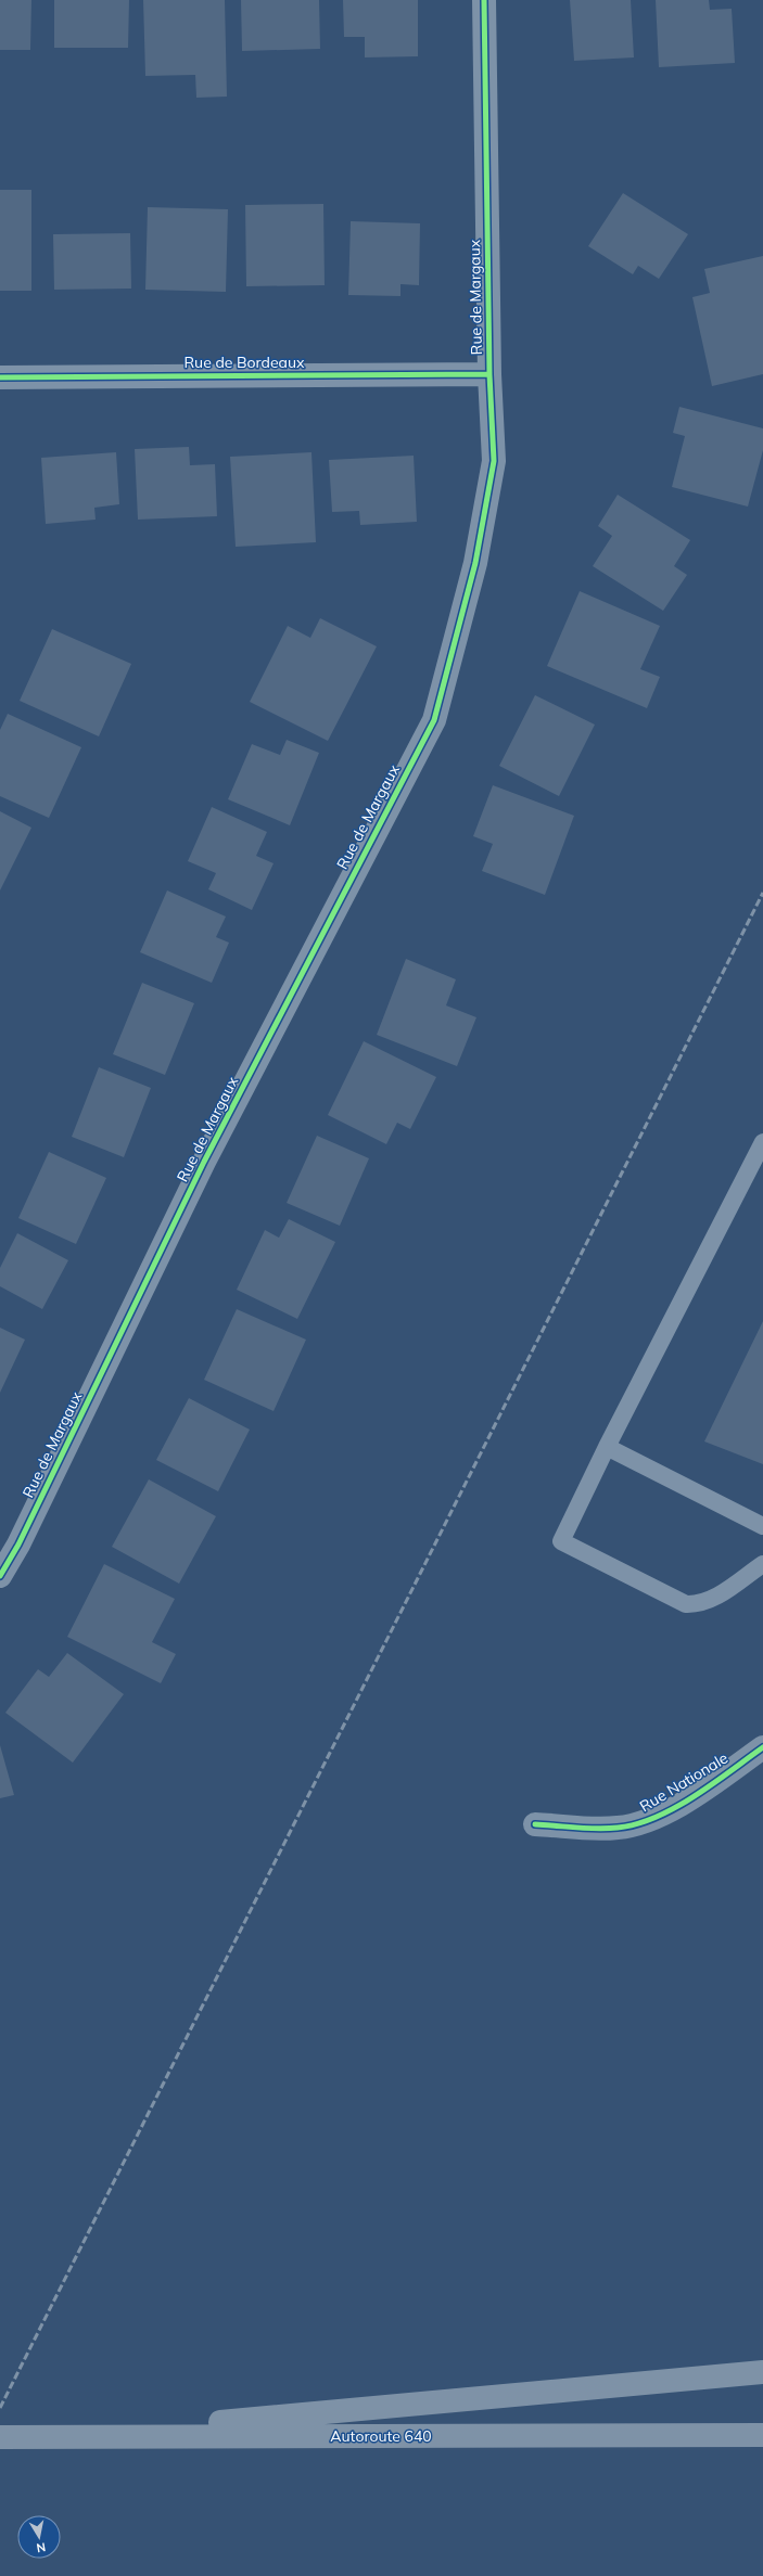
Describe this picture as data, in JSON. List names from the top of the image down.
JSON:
{
  "streets": {
    "highway": ["Autoroute 640"],
    "street": ["Rue de Margaux", "Rue de Bordeaux", "Rue Nationale"]
  },
  "crossings": [
    ["Rue de Margaux", "Rue de Bordeaux"]
  ],
  "north": "bottom"
}
